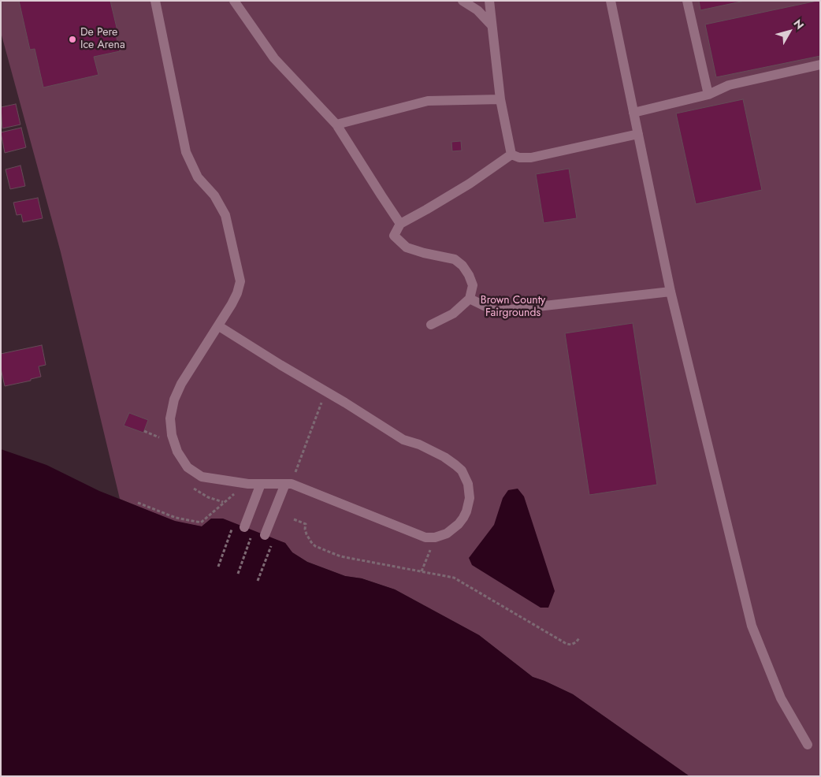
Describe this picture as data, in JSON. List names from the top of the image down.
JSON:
{
  "parks": ["Brown County Fairgrounds"],
  "places": ["De Pere Ice Arena"],
  "north": "top right"
}
